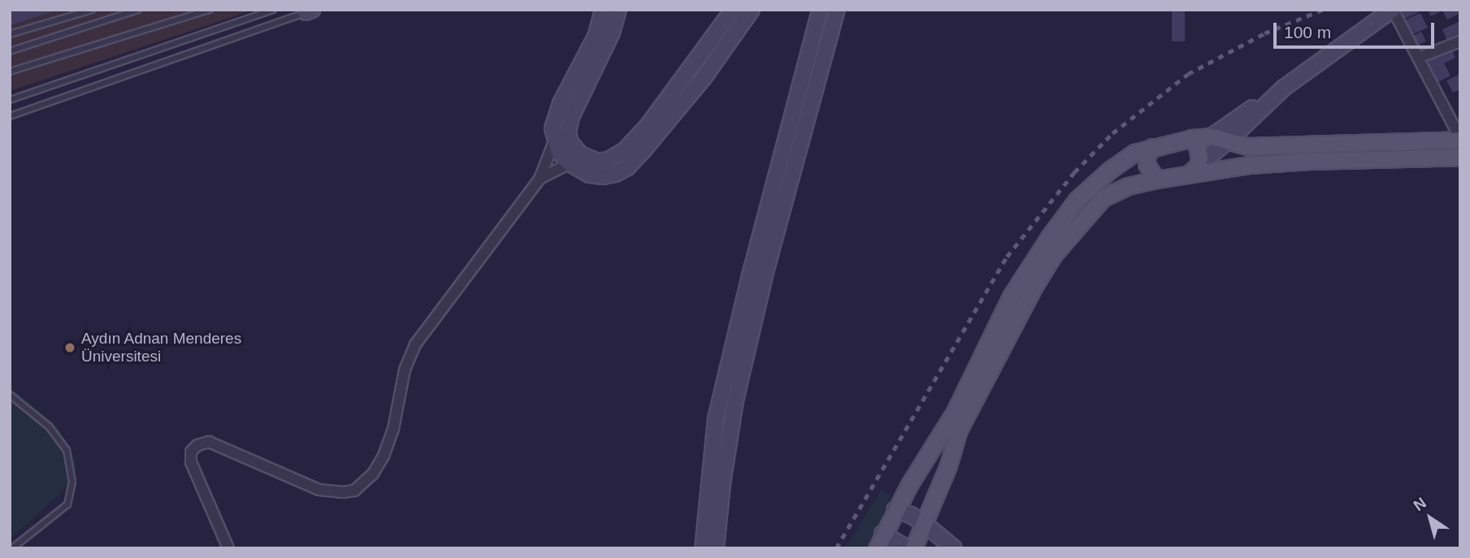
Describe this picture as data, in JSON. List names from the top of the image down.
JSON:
{
  "places": ["Aydın Adnan Menderes Üniversitesi"],
  "scale_bar": "100 m",
  "north": "top left"
}
